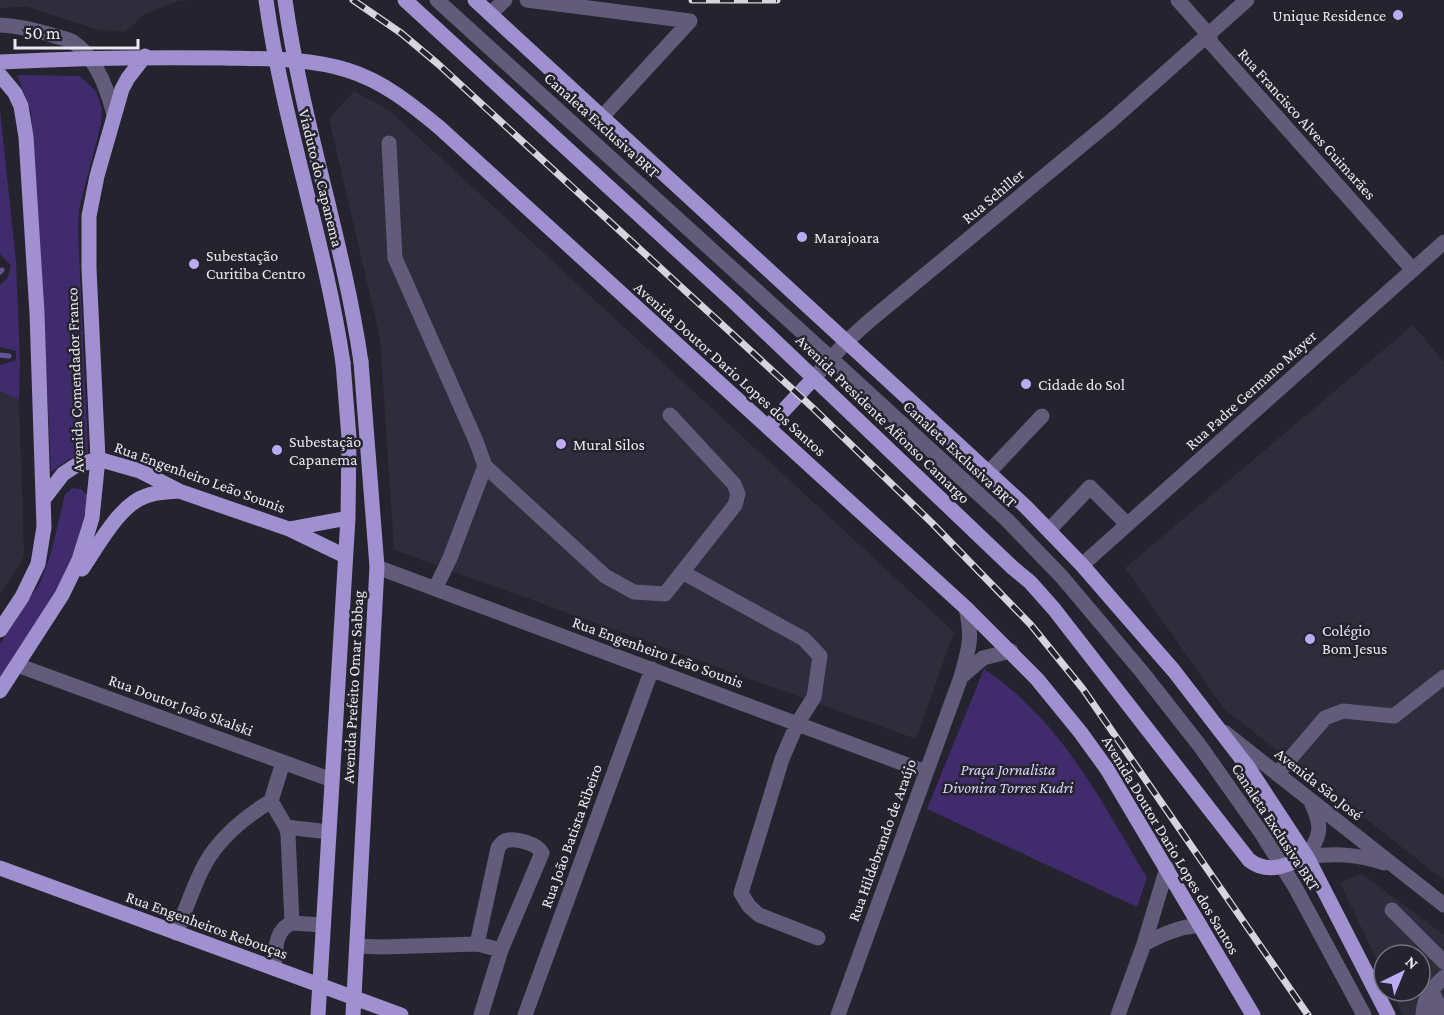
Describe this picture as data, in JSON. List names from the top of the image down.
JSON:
{
  "streets": {
    "main road": [
      "Viaduto do Capanema",
      "Rua Schiller",
      "Avenida Doutor Dario Lopes dos Santos",
      "Avenida Comendador Franco",
      "Avenida Presidente Affonso Camargo",
      "Rua Engenheiro Leão Sounis",
      "Avenida Prefeito Omar Sabbag",
      "Rua Engenheiros Rebouças"
    ],
    "street": [
      "Rua Francisco Alves Guimarães",
      "Canaleta Exclusiva BRT",
      "Rua Padre Germano Mayer",
      "Rua Doutor João Skalski",
      "Avenida São José",
      "Rua João Batista Ribeiro",
      "Rua Hildebrando de Araújo"
    ]
  },
  "crossings": [
    ["Rua Francisco Alves Guimarães", "Rua Schiller"],
    ["Rua Francisco Alves Guimarães", "Rua Padre Germano Mayer"],
    ["Canaleta Exclusiva BRT", "Rua Schiller"],
    ["Canaleta Exclusiva BRT", "Avenida Presidente Affonso Camargo"],
    ["Viaduto do Capanema", "Avenida Prefeito Omar Sabbag"],
    ["Rua Schiller", "Avenida Doutor Dario Lopes dos Santos"],
    ["Rua Schiller", "Avenida Presidente Affonso Camargo"],
    ["Avenida Doutor Dario Lopes dos Santos", "Avenida Comendador Franco"],
    ["Avenida Doutor Dario Lopes dos Santos", "Rua Hildebrando de Araújo"],
    ["Avenida Comendador Franco", "Rua Engenheiro Leão Sounis"],
    ["Avenida Comendador Franco", "Rua Doutor João Skalski"],
    ["Rua Padre Germano Mayer", "Avenida Presidente Affonso Camargo"],
    ["Avenida Presidente Affonso Camargo", "Avenida São José"],
    ["Rua Engenheiro Leão Sounis", "Avenida Prefeito Omar Sabbag"],
    ["Rua Engenheiro Leão Sounis", "Rua João Batista Ribeiro"],
    ["Rua Engenheiro Leão Sounis", "Rua Hildebrando de Araújo"],
    ["Avenida Prefeito Omar Sabbag", "Rua Doutor João Skalski"],
    ["Avenida Prefeito Omar Sabbag", "Rua Engenheiros Rebouças"]
  ],
  "parks": ["Praça Jornalista Divonira Torres Kudri"],
  "places": [
    "Unique Residence",
    "Marajoara",
    "Subestação Curitiba Centro",
    "Cidade do Sol",
    "Mural Silos",
    "Subestação Capanema",
    "Colégio Bom Jesus"
  ],
  "scale_bar": "50 m",
  "north": "top right"
}
